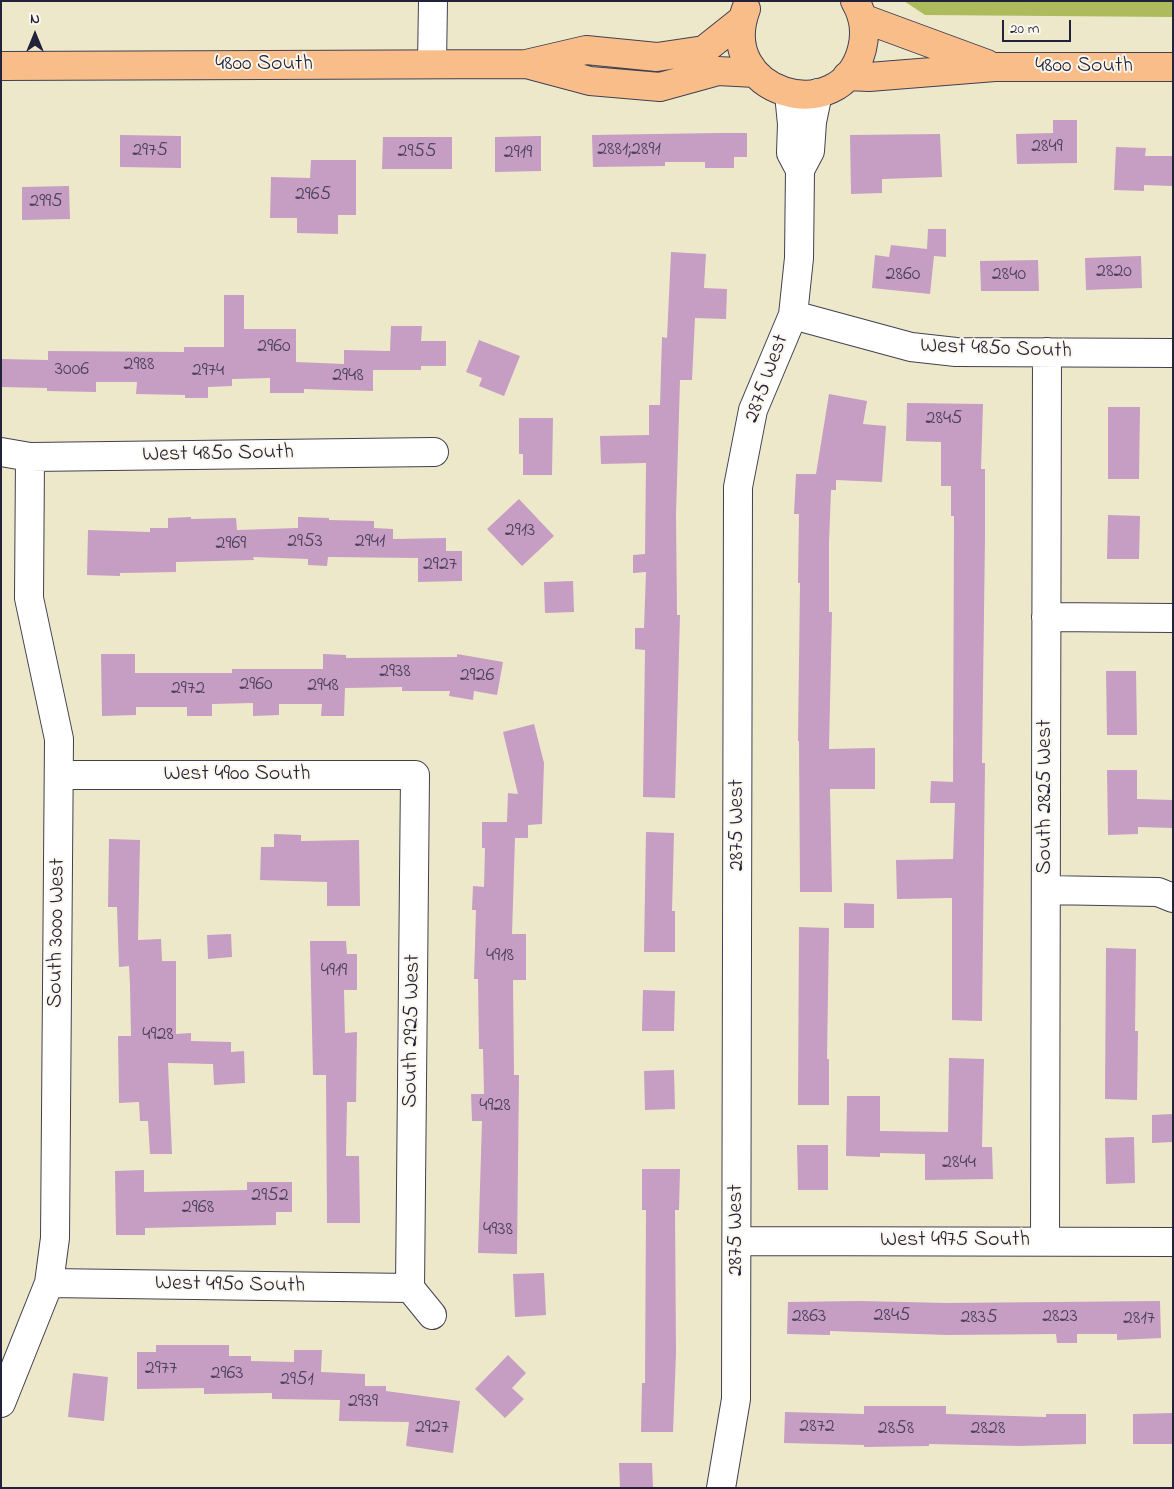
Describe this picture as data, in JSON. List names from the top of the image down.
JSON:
{
  "streets": {
    "main road": ["4800 South"],
    "street": [
      "West 4850 South",
      "2875 West",
      "West 4900 South",
      "South 2825 West",
      "South 3000 West",
      "South 2925 West",
      "West 4975 South",
      "West 4950 South"
    ]
  },
  "crossings": [
    ["West 4850 South", "2875 West"],
    ["West 4850 South", "South 2825 West"],
    ["West 4850 South", "South 3000 West"],
    ["2875 West", "West 4975 South"],
    ["West 4900 South", "South 3000 West"],
    ["West 4900 South", "South 2925 West"],
    ["South 2825 West", "West 4975 South"],
    ["South 3000 West", "West 4950 South"],
    ["South 2925 West", "West 4950 South"]
  ],
  "house_numbers": [
    "2849",
    "2881;2891",
    "2975",
    "2955",
    "2919",
    "2965",
    "2995",
    "2820",
    "2860",
    "2840",
    "2960",
    "2988",
    "3006",
    "2974",
    "2948",
    "2845",
    "2913",
    "2953",
    "2941",
    "2969",
    "2927",
    "2938",
    "2926",
    "2960",
    "2948",
    "2972",
    "4918",
    "4919",
    "4928",
    "4928",
    "2844",
    "2952",
    "2968",
    "4938",
    "2845",
    "2863",
    "2823",
    "2835",
    "2817",
    "2977",
    "2963",
    "2951",
    "2939",
    "2872",
    "2927",
    "2858",
    "2828"
  ],
  "scale_bar": "20 m",
  "north": "top"
}
